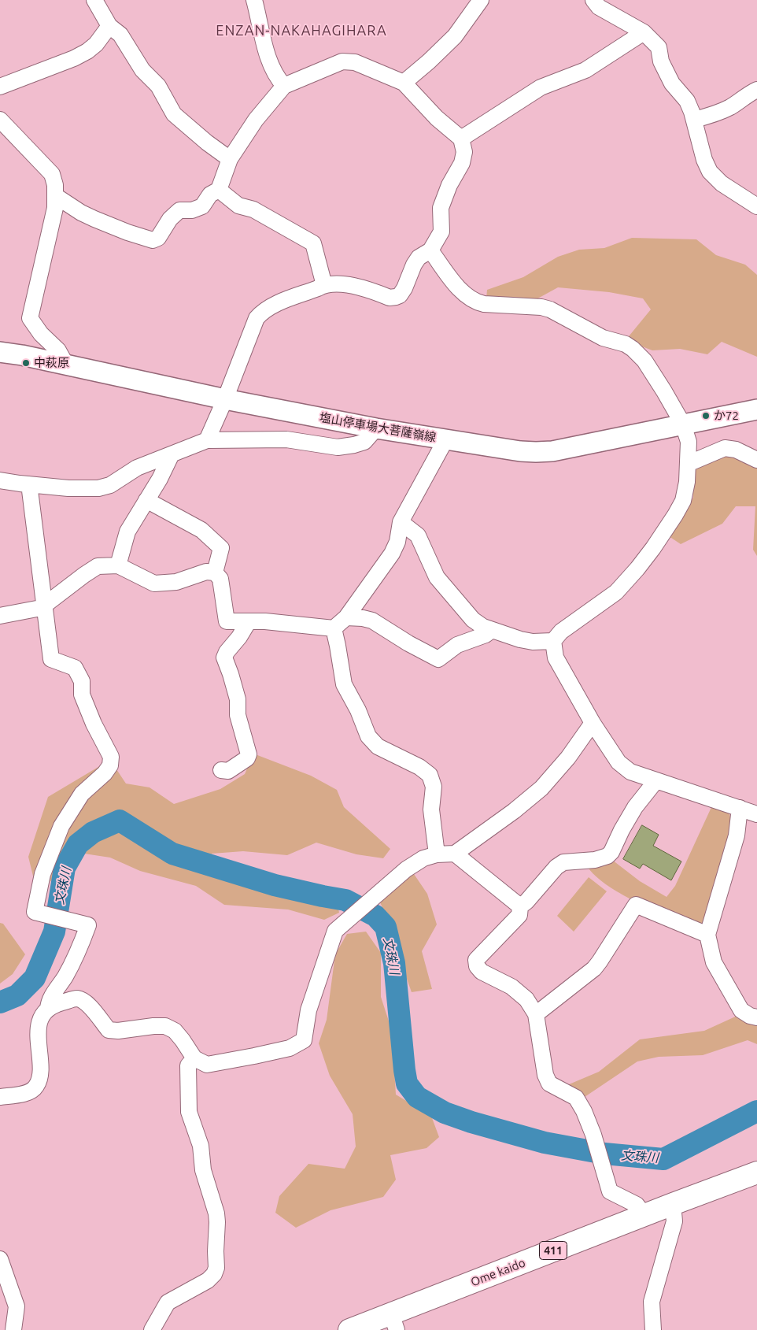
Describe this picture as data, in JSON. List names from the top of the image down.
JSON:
{
  "streets": {
    "highway": ["411", "Ome kaido"],
    "main road": ["塩山停車場大菩薩嶺線"]
  },
  "districts": ["ENZAN-NAKAHAGIHARA"],
  "water": ["文珠川"],
  "places": ["中萩原", "か72"]
}
